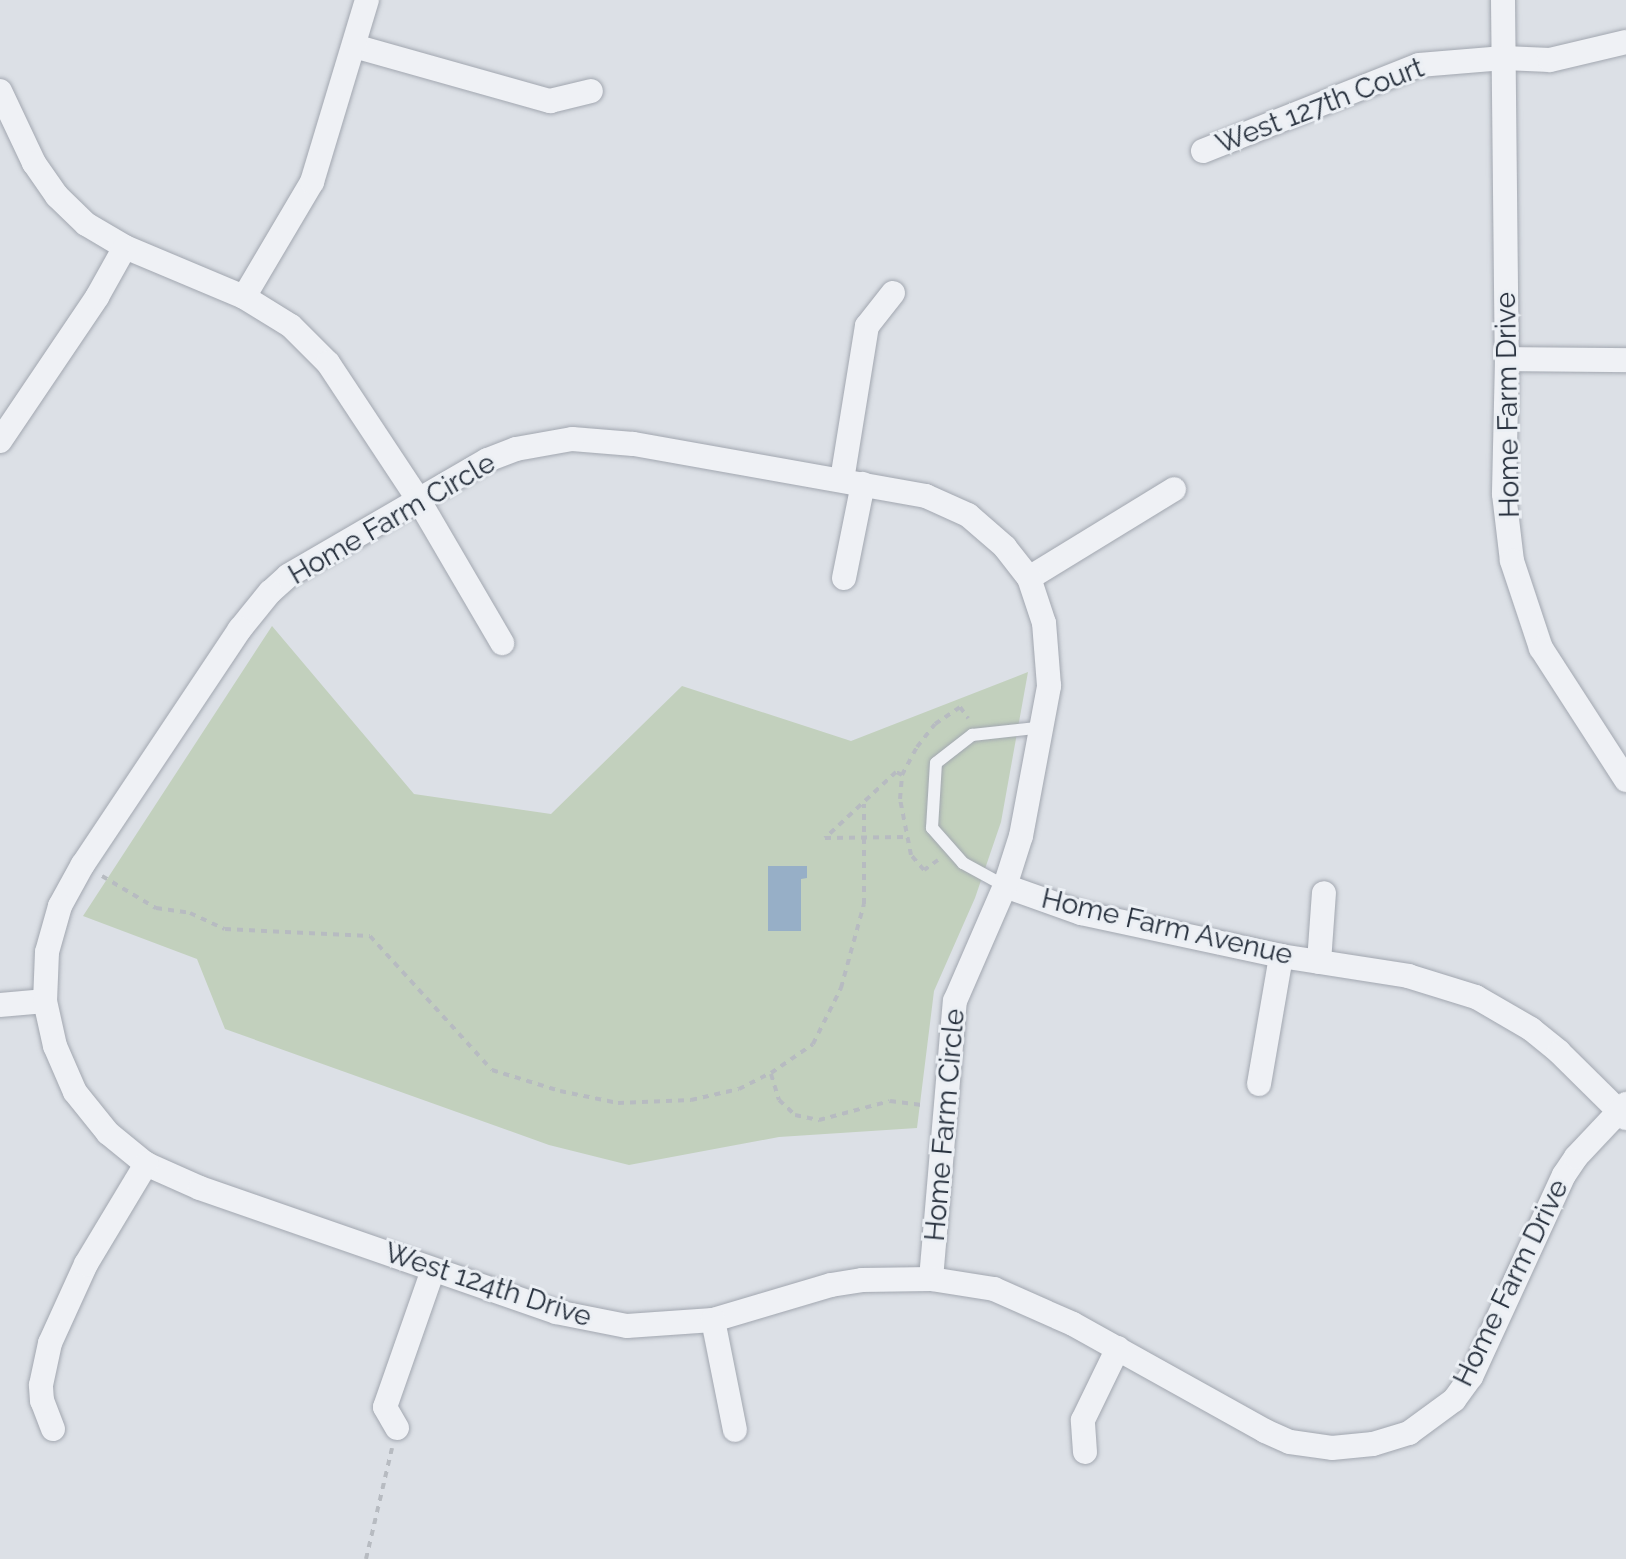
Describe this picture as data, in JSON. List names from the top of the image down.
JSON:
{
  "streets": {
    "street": [
      "West 127th Court",
      "Home Farm Drive",
      "Home Farm Circle",
      "Home Farm Avenue",
      "West 124th Drive"
    ]
  },
  "crossings": [
    ["West 127th Court", "Home Farm Drive"],
    ["Home Farm Drive", "Home Farm Avenue"],
    ["Home Farm Drive", "West 124th Drive"],
    ["Home Farm Circle", "Home Farm Avenue"],
    ["Home Farm Circle", "West 124th Drive"]
  ]
}
